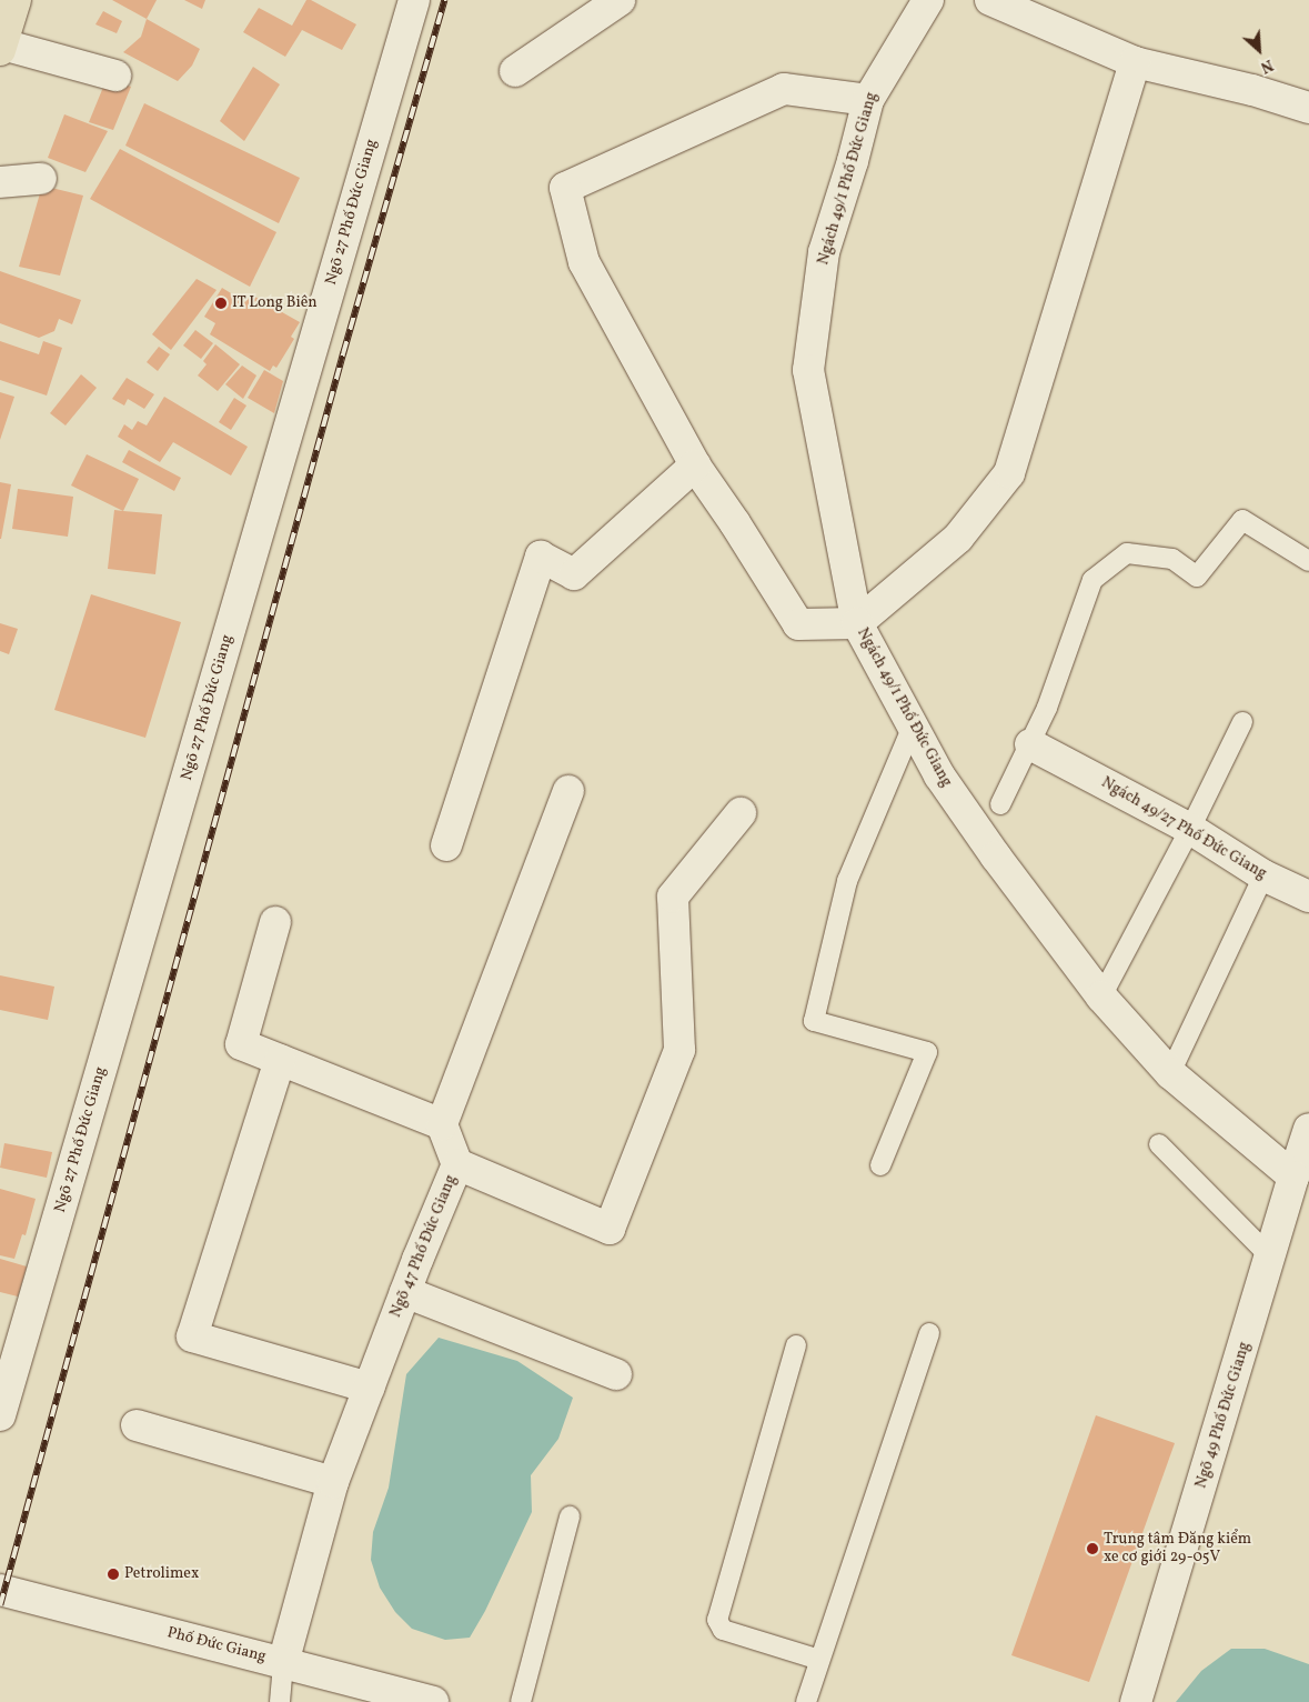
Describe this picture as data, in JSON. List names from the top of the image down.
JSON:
{
  "streets": {
    "street": [
      "Ngách 49/1 Phố Đức Giang",
      "Ngõ 27 Phố Đức Giang",
      "Ngách 49/27 Phố Đức Giang",
      "Ngõ 47 Phố Đức Giang",
      "Ngõ 49 Phố Đức Giang",
      "Phố Đức Giang"
    ]
  },
  "crossings": [
    ["Ngách 49/1 Phố Đức Giang", "Ngõ 49 Phố Đức Giang"],
    ["Ngõ 47 Phố Đức Giang", "Phố Đức Giang"]
  ],
  "places": ["IT Long Biên", "Trung tâm Đăng kiểm xe cơ giới 29-05V", "Petrolimex"],
  "north": "bottom right"
}
